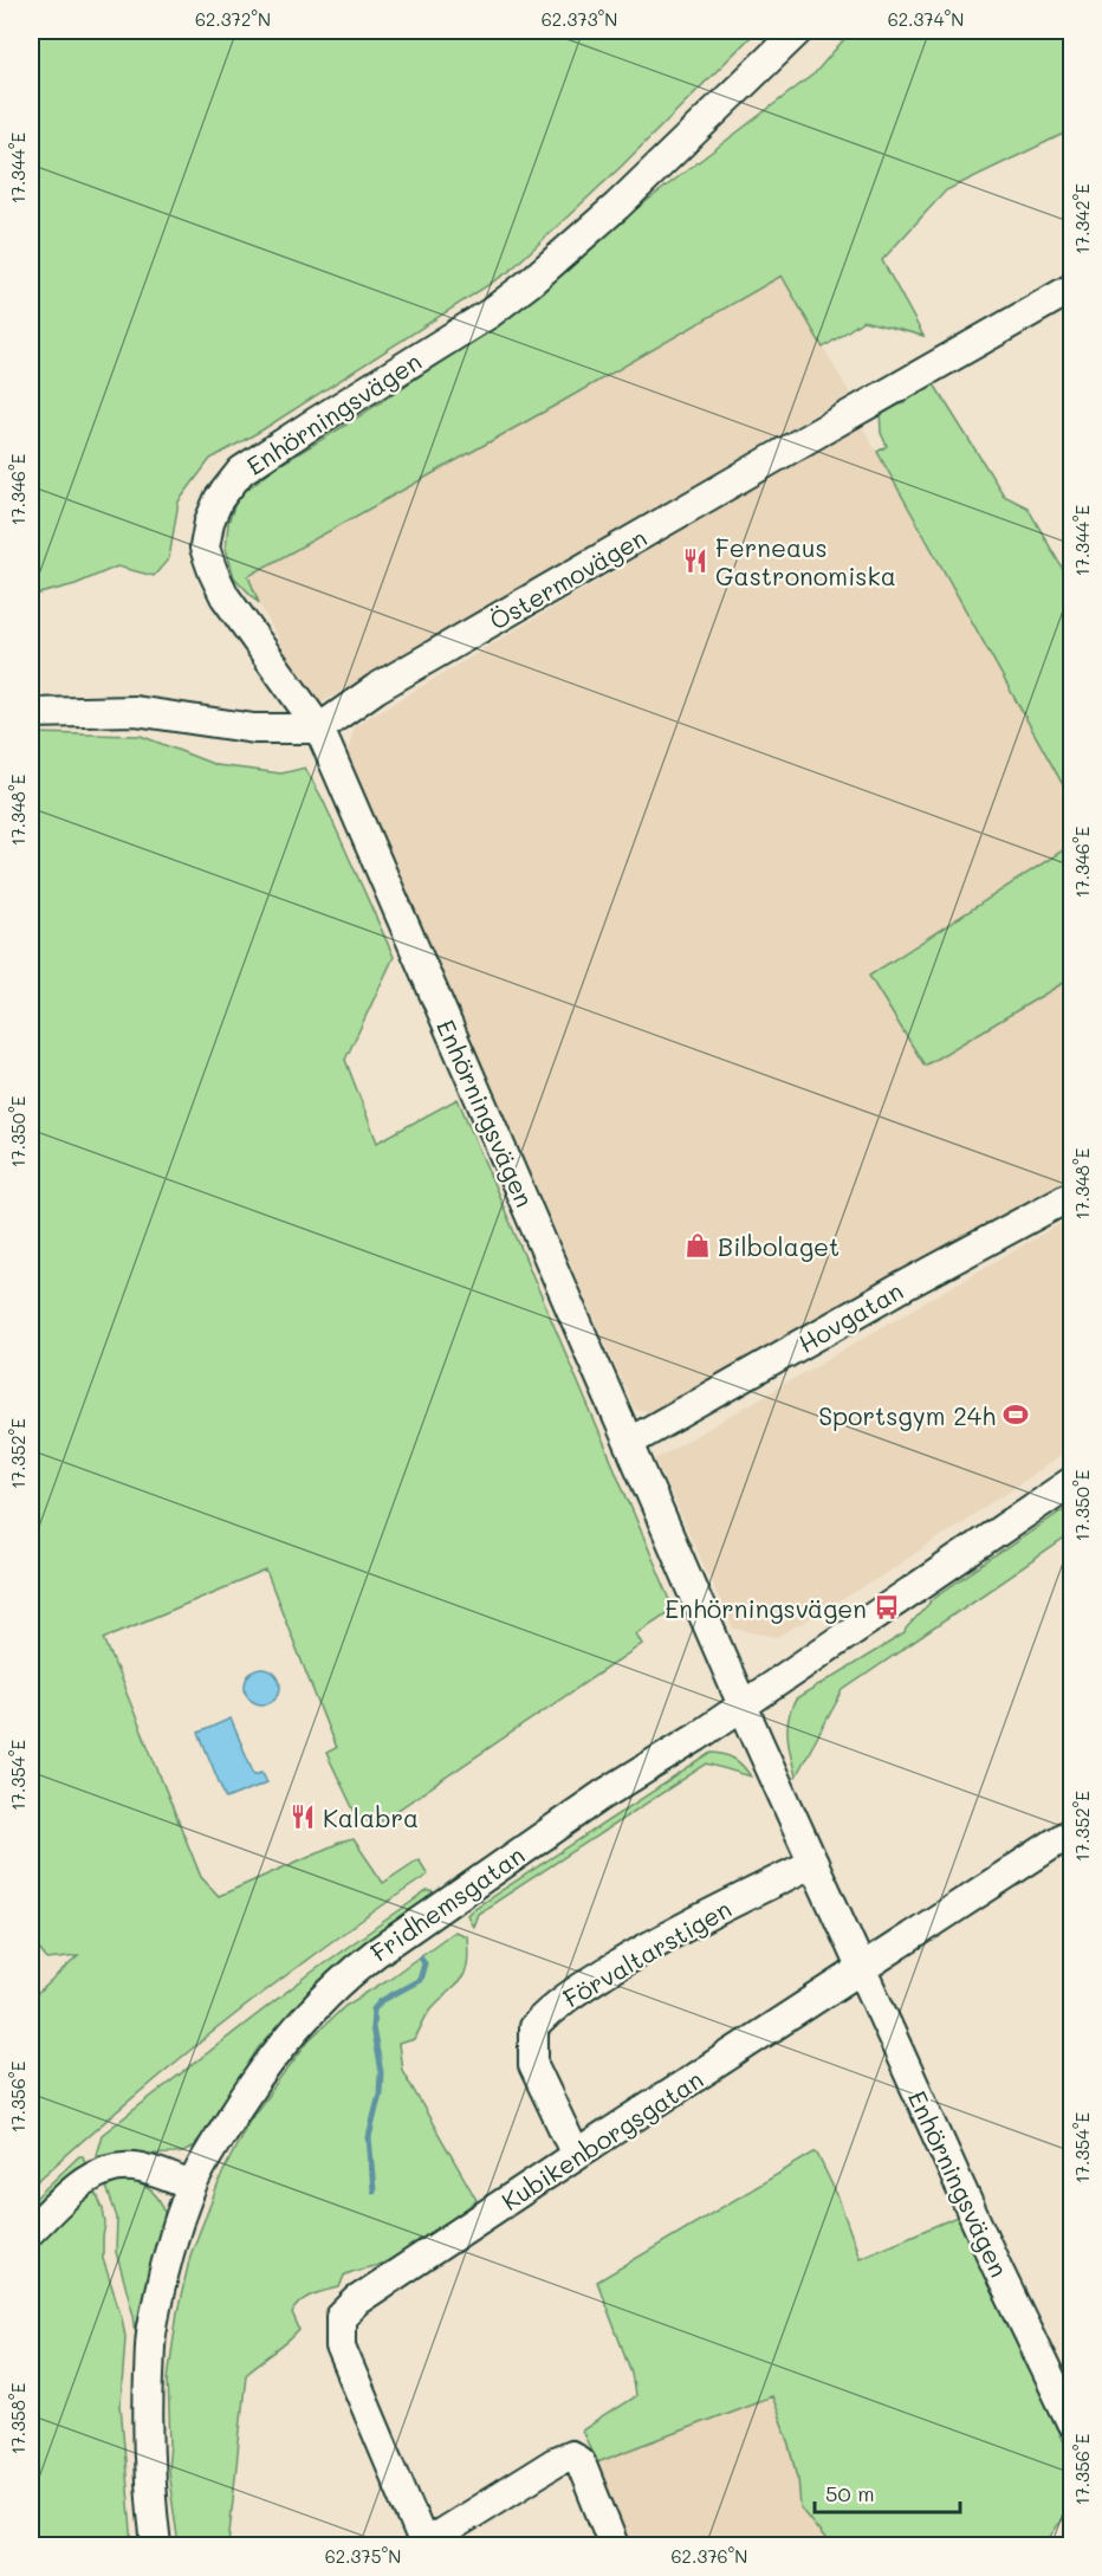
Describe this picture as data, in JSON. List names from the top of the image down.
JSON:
{
  "streets": {
    "street": [
      "Enhörningsvägen",
      "Östermovägen",
      "Hovgatan",
      "Fridhemsgatan",
      "Förvaltarstigen",
      "Kubikenborgsgatan"
    ]
  },
  "crossings": [
    ["Enhörningsvägen", "Östermovägen"],
    ["Enhörningsvägen", "Hovgatan"],
    ["Enhörningsvägen", "Fridhemsgatan"],
    ["Enhörningsvägen", "Förvaltarstigen"],
    ["Enhörningsvägen", "Kubikenborgsgatan"],
    ["Förvaltarstigen", "Kubikenborgsgatan"]
  ],
  "places": {
    "restaurant": ["Ferneaus Gastronomiska", "Kalabra"],
    "shop": ["Bilbolaget"],
    "sports": ["Sportsgym 24h"],
    "bus stop": ["Enhörningsvägen"]
  },
  "scale_bar": "50 m",
  "coordinates": [
    "62.372°N",
    "62.373°N",
    "62.374°N",
    "17.344°E",
    "17.342°E",
    "17.346°E",
    "17.348°E",
    "17.350°E",
    "17.352°E",
    "17.354°E",
    "17.356°E",
    "17.358°E",
    "62.375°N",
    "62.376°N"
  ]
}
